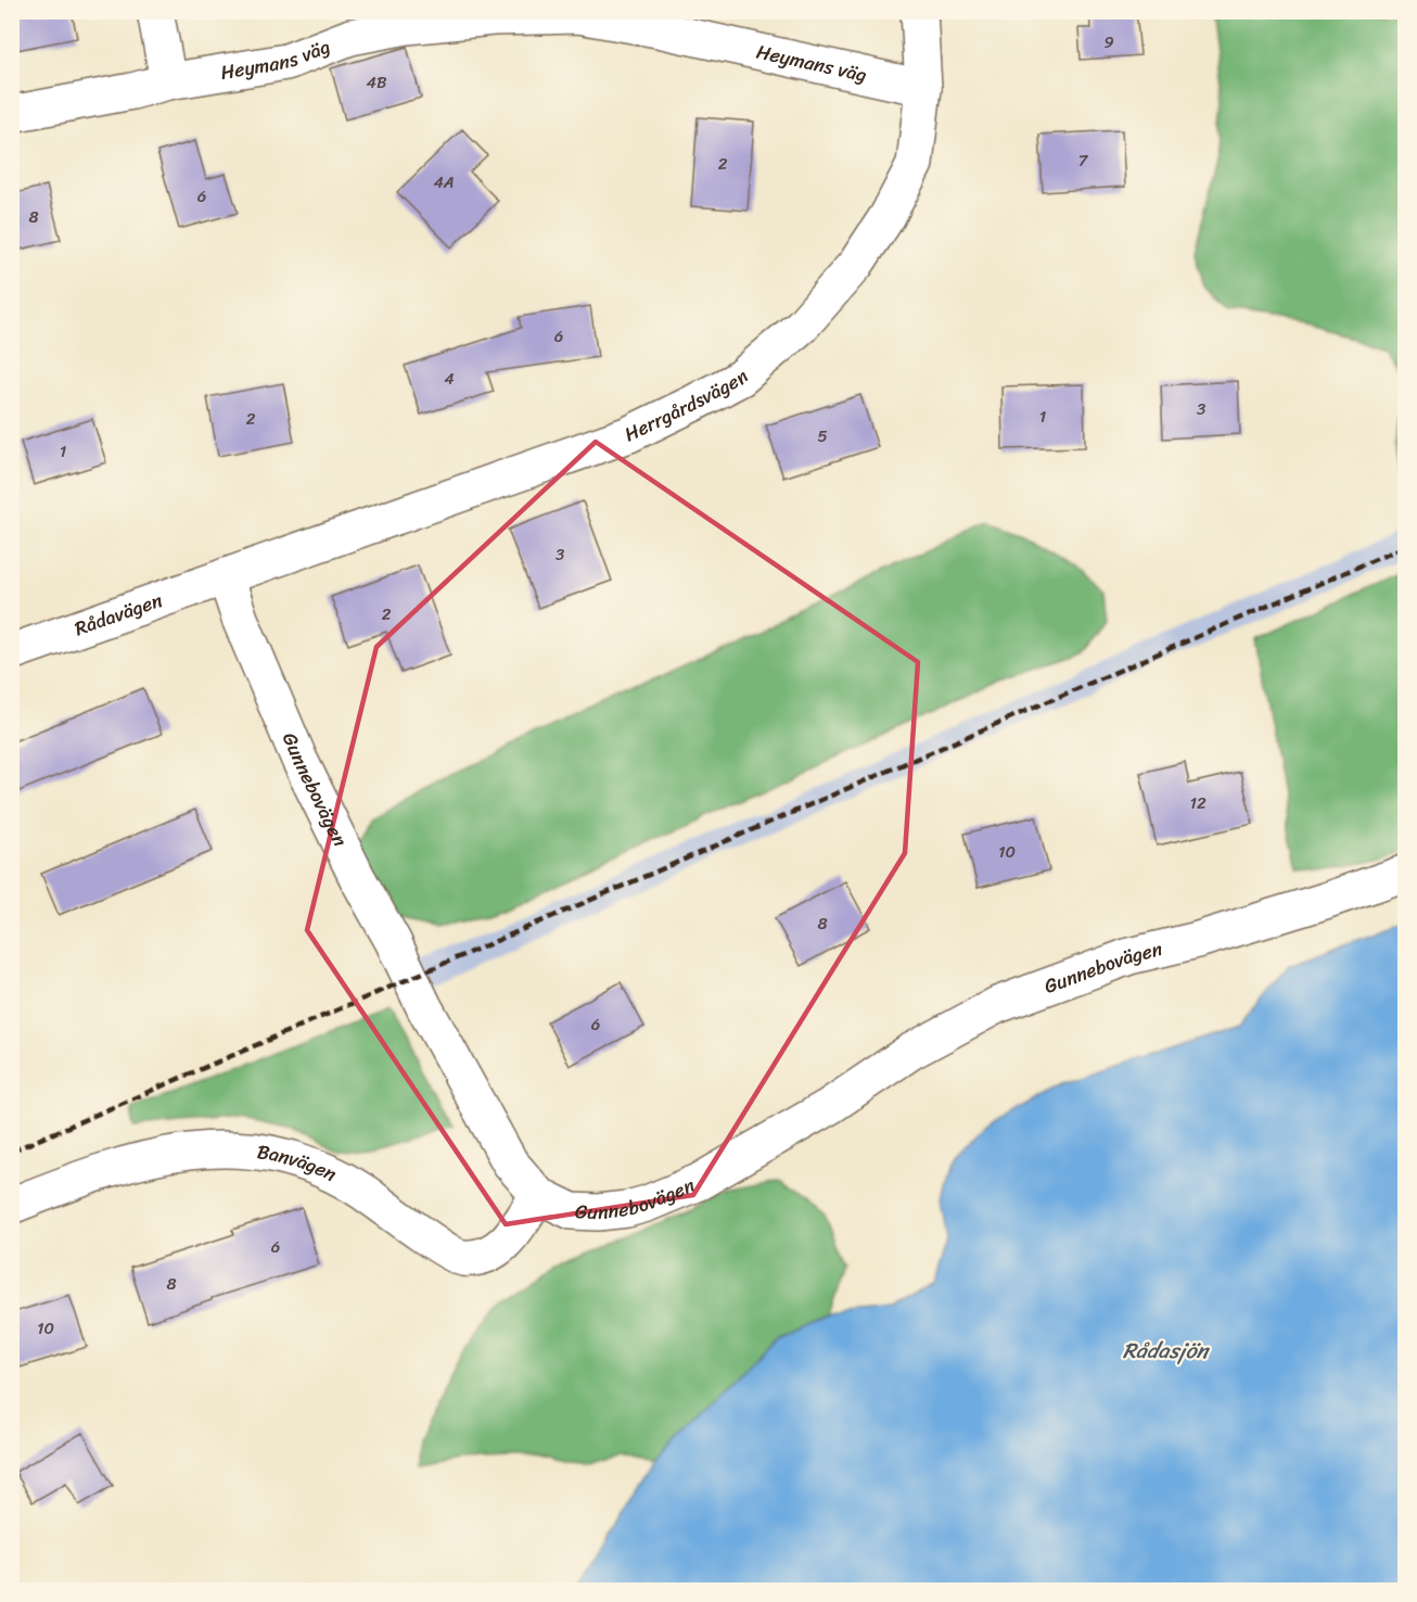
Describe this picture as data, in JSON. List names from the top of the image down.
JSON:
{
  "streets": {
    "street": [
      "Heymans väg",
      "Herrgårdsvägen",
      "Rådavägen",
      "Gunnebovägen",
      "Banvägen"
    ]
  },
  "crossings": [
    ["Heymans väg", "Herrgårdsvägen"],
    ["Herrgårdsvägen", "Rådavägen"],
    ["Herrgårdsvägen", "Gunnebovägen"],
    ["Rådavägen", "Gunnebovägen"],
    ["Gunnebovägen", "Banvägen"]
  ],
  "water": ["Rådasjön"],
  "house_numbers": [
    "9",
    "4B",
    "7",
    "2",
    "4A",
    "6",
    "8",
    "6",
    "4",
    "3",
    "1",
    "2",
    "5",
    "1",
    "3",
    "2",
    "12",
    "10",
    "8",
    "6",
    "6",
    "8",
    "10"
  ]
}
